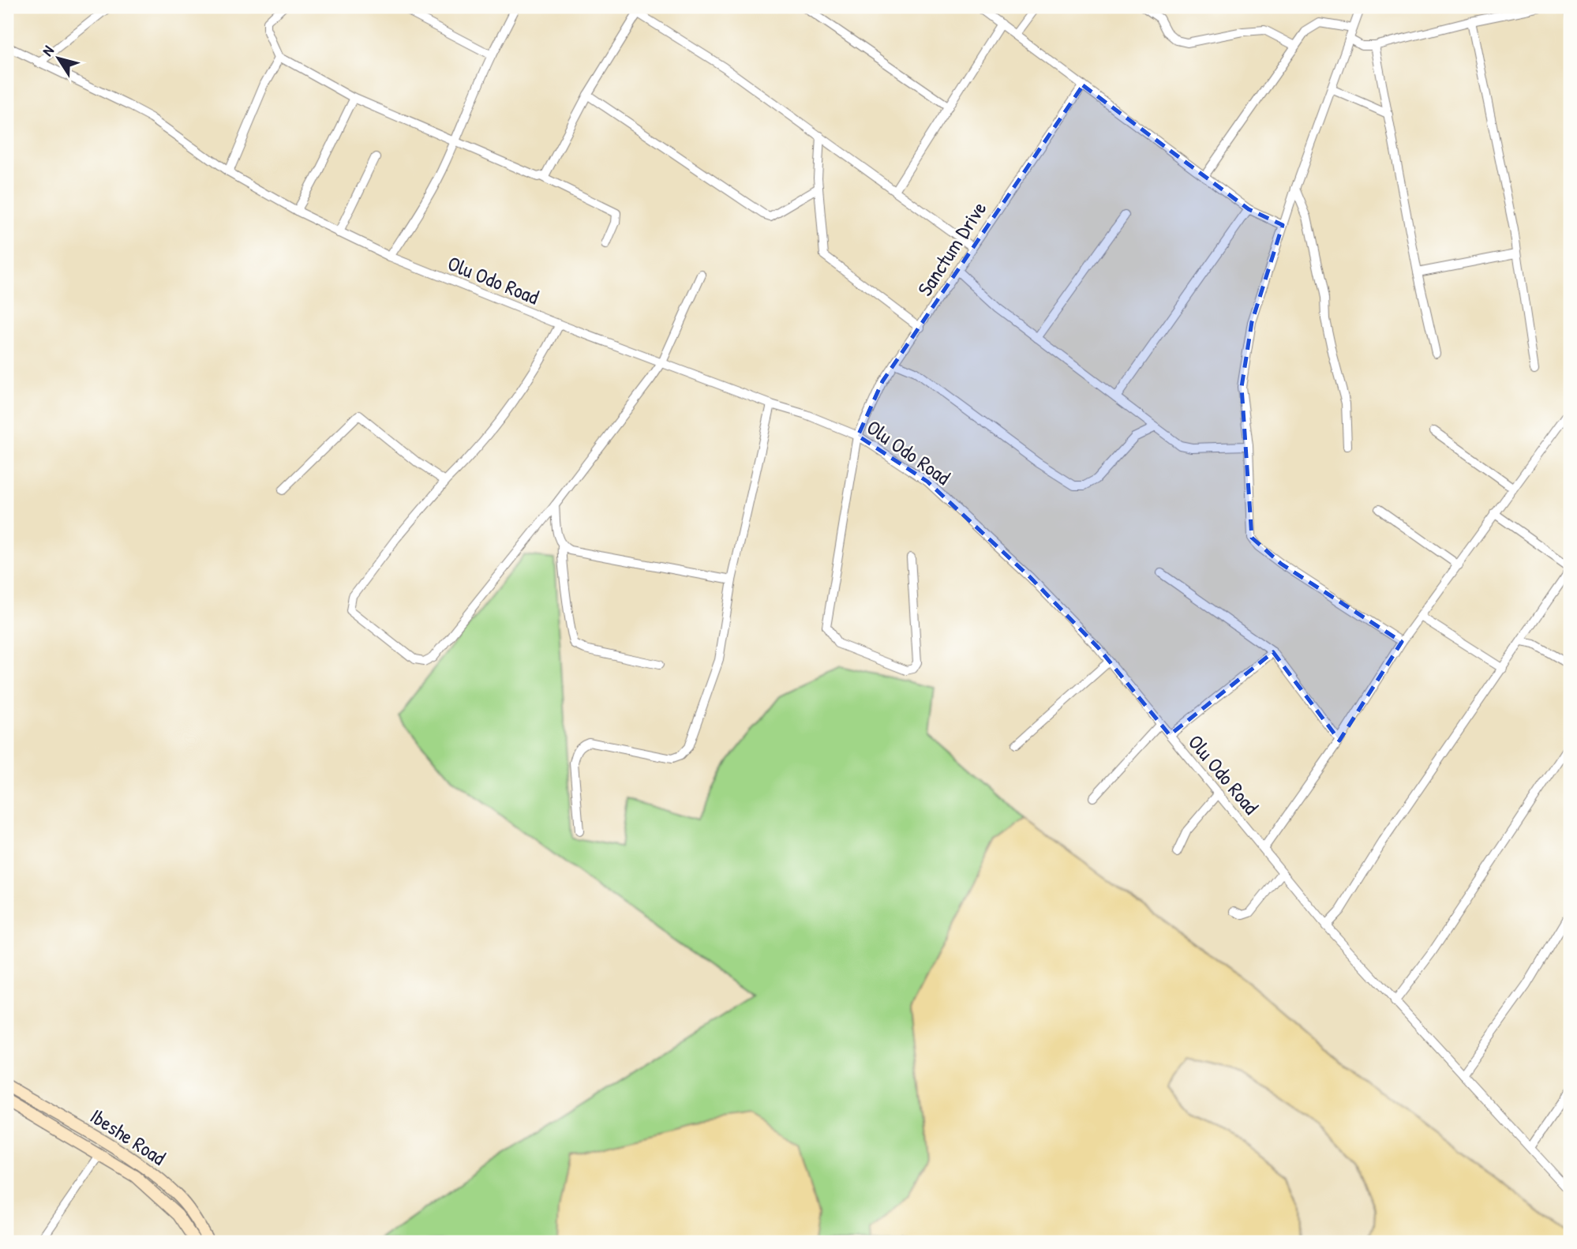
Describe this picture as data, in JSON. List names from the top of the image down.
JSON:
{
  "streets": {
    "main road": ["Ibeshe Road"],
    "street": ["Sanctum Drive", "Olu Odo Road"]
  },
  "crossings": [
    ["Sanctum Drive", "Olu Odo Road"]
  ],
  "north": "top left"
}
